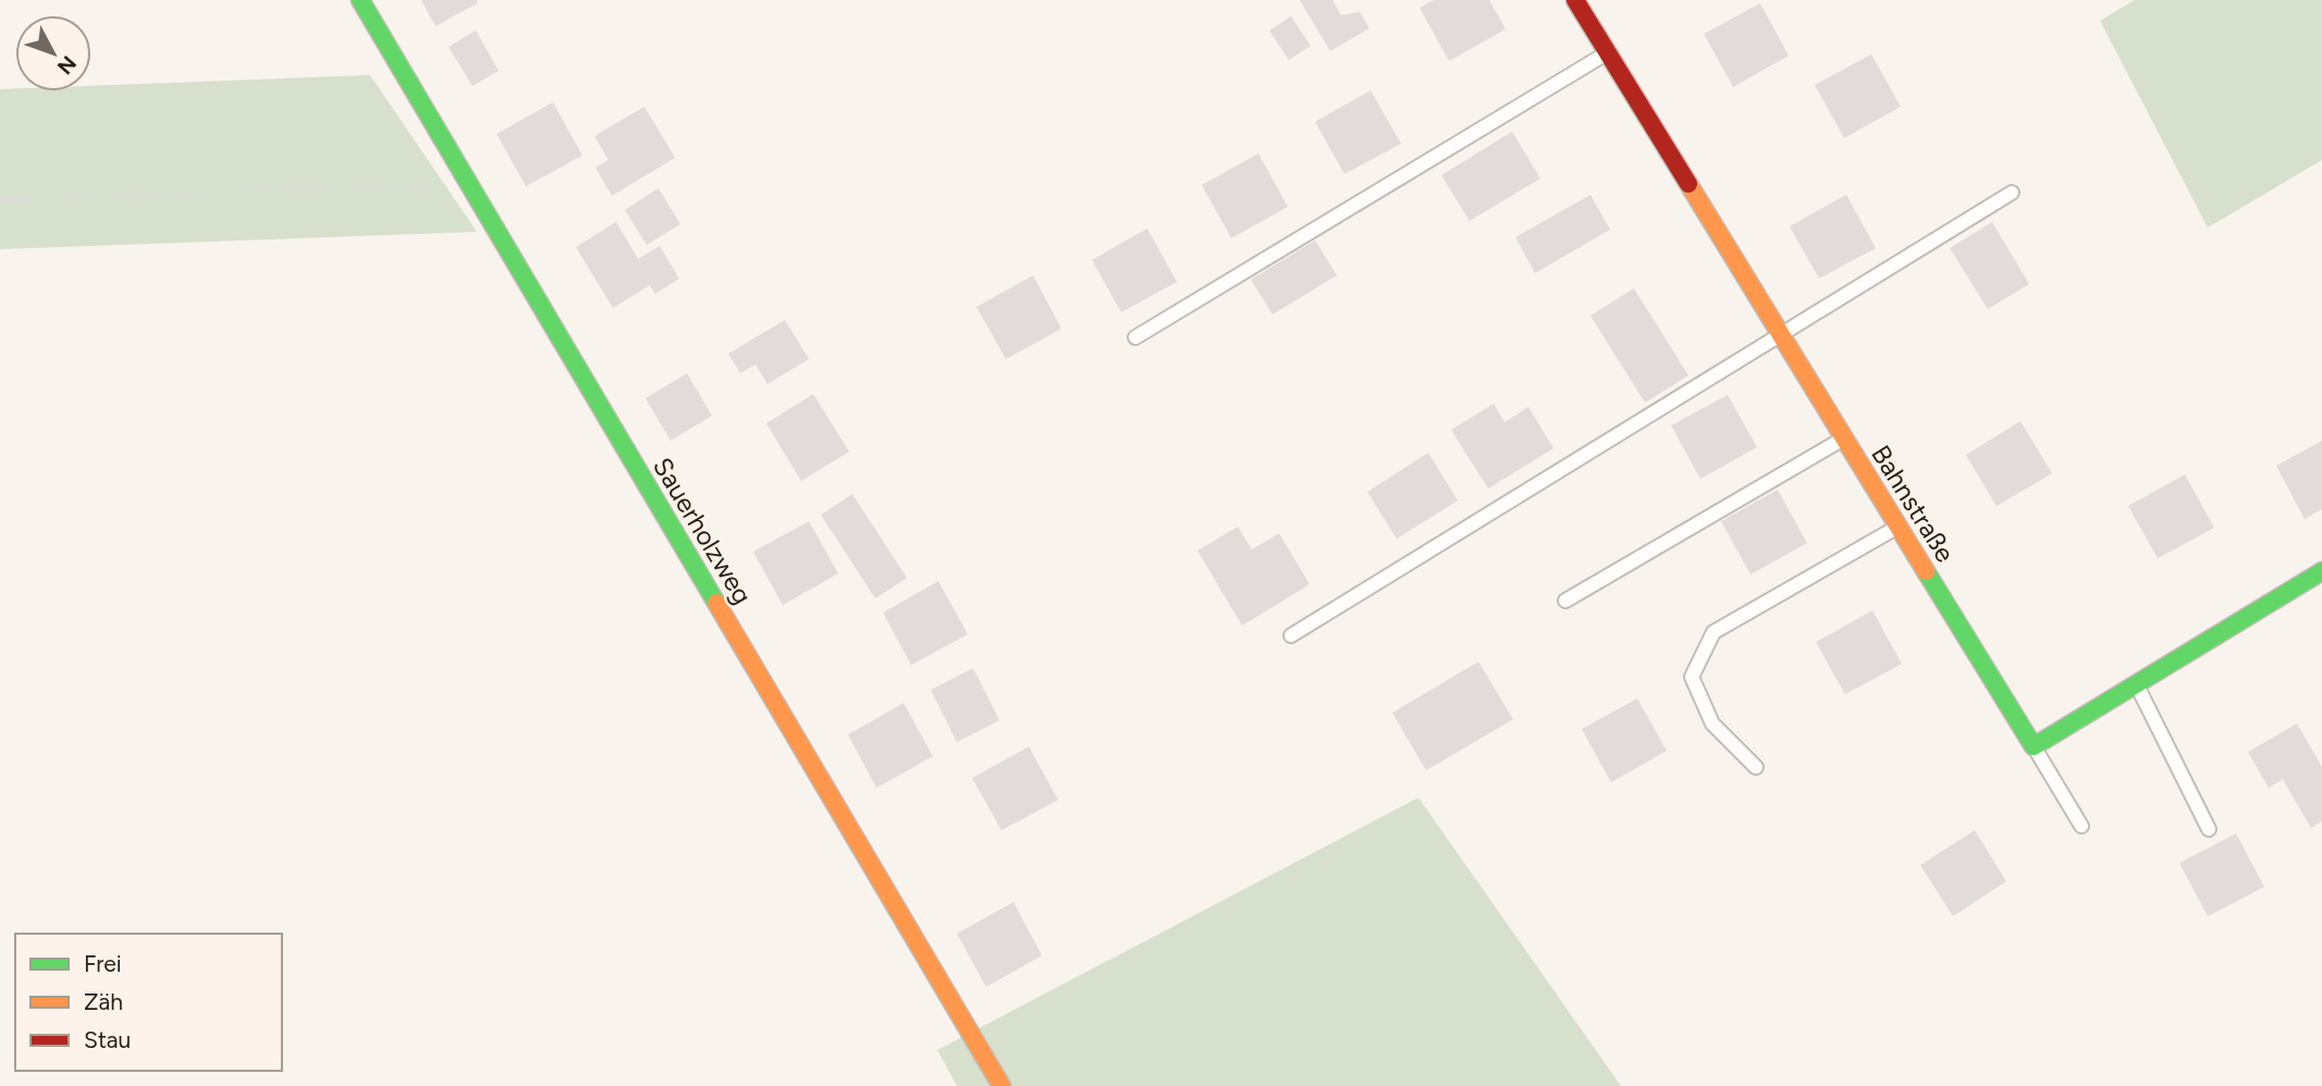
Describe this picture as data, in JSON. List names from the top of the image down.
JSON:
{
  "streets": {
    "street": ["Bahnstraße", "Sauerholzweg"]
  },
  "legend": ["Frei", "Zäh", "Stau"],
  "north": "bottom right"
}
